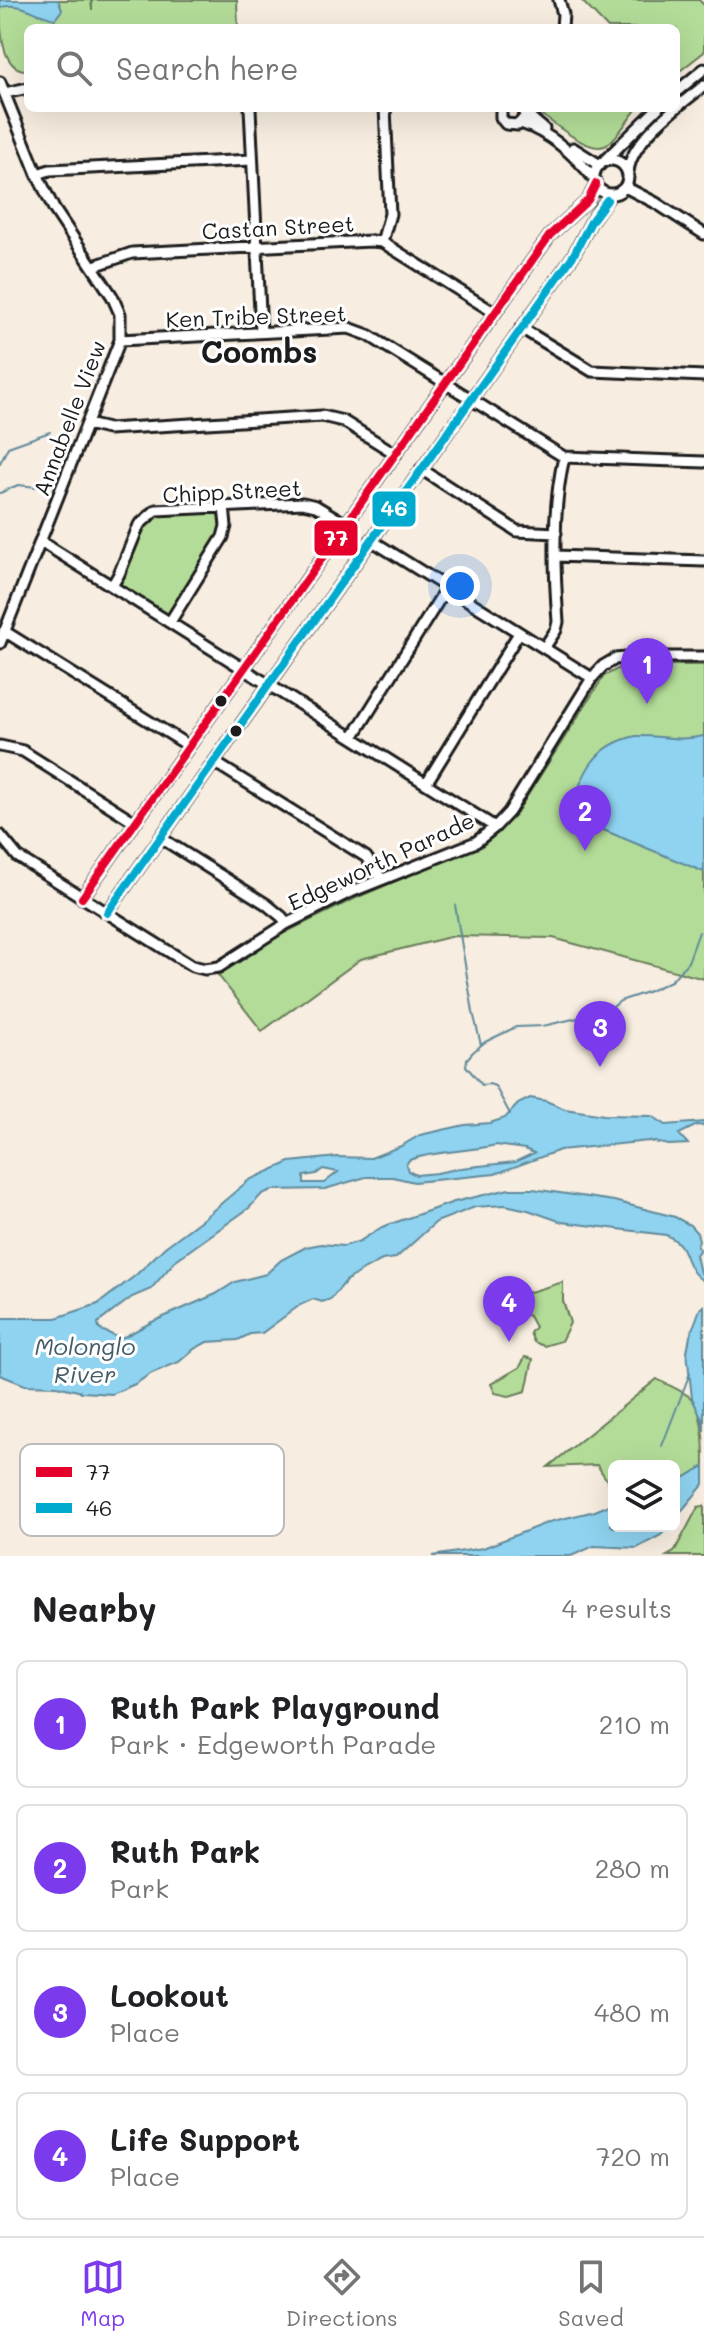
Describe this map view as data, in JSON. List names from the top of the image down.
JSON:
{
  "streets": {
    "street": [
      "Castan Street",
      "Ken Tribe Street",
      "Annabelle View",
      "Chipp Street",
      "Edgeworth Parade"
    ]
  },
  "crossings": [
    ["Castan Street", "Annabelle View"],
    ["Ken Tribe Street", "Annabelle View"]
  ],
  "districts": ["Coombs"],
  "water": ["Molonglo River"],
  "lines": ["transit line 77", "transit line 46"],
  "legend": ["77", "46"],
  "page": {
    "search": "Search here",
    "pins": [
      "1",
      "2",
      "3",
      "4"
    ],
    "heading": ["Nearby", "4 results"],
    "list": [
      {
        "mark": "1",
        "name": "Ruth Park Playground",
        "note": "Park · Edgeworth Parade",
        "value": "210 m"
      },
      {
        "mark": "2",
        "name": "Ruth Park",
        "note": "Park",
        "value": "280 m"
      },
      {
        "mark": "3",
        "name": "Lookout",
        "note": "Place",
        "value": "480 m"
      },
      {
        "mark": "4",
        "name": "Life Support",
        "note": "Place",
        "value": "720 m"
      }
    ],
    "nav": ["Map", "Directions", "Saved"]
  }
}
